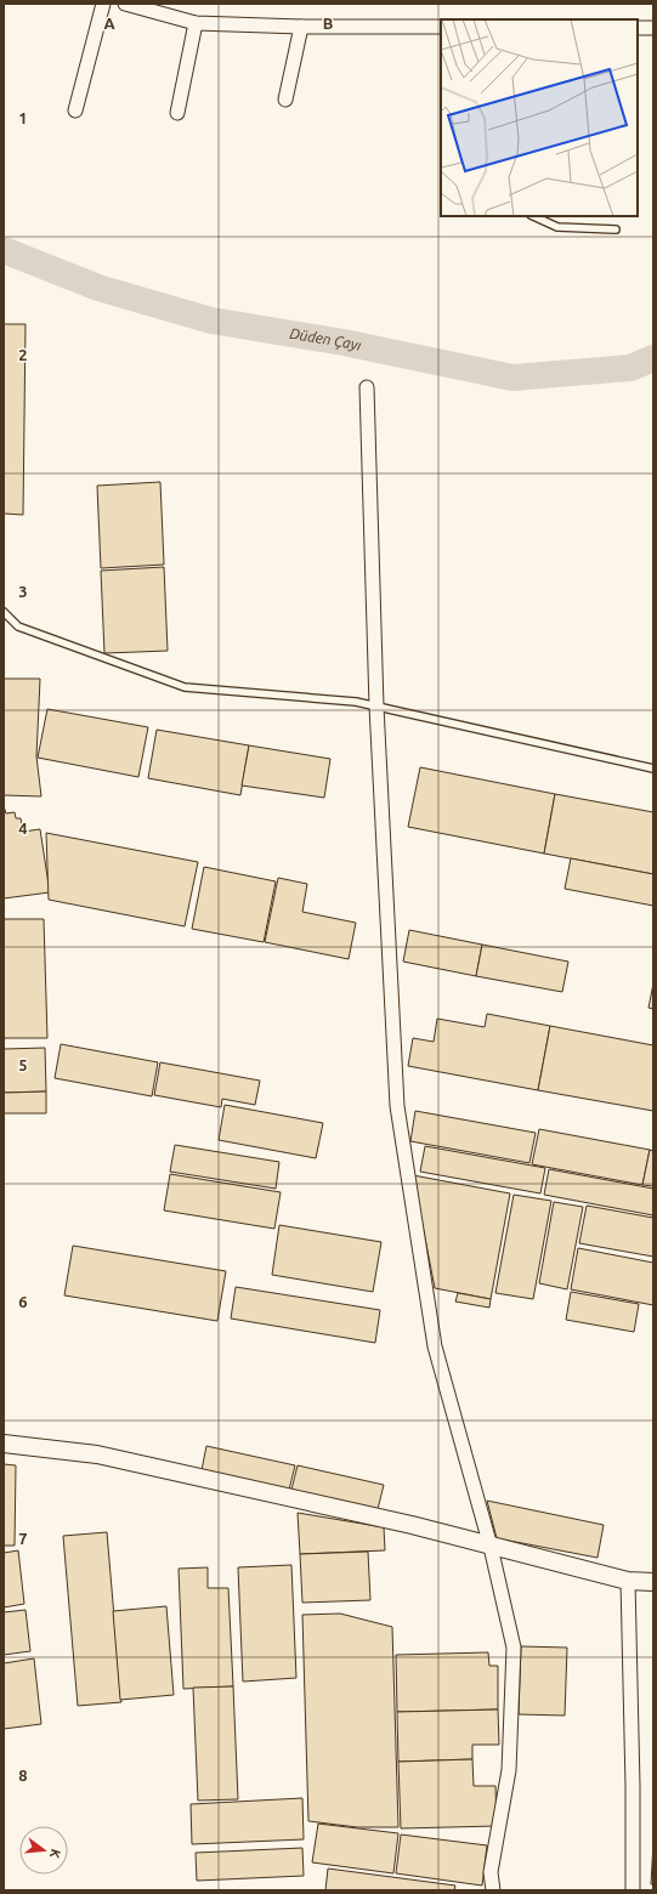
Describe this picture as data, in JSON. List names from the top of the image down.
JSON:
{
  "water": ["Düden Çayı"],
  "north": "right",
  "grid": {
    "columns": ["A", "B"],
    "rows": [
      "1",
      "2",
      "3",
      "4",
      "5",
      "6",
      "7",
      "8"
    ]
  }
}
